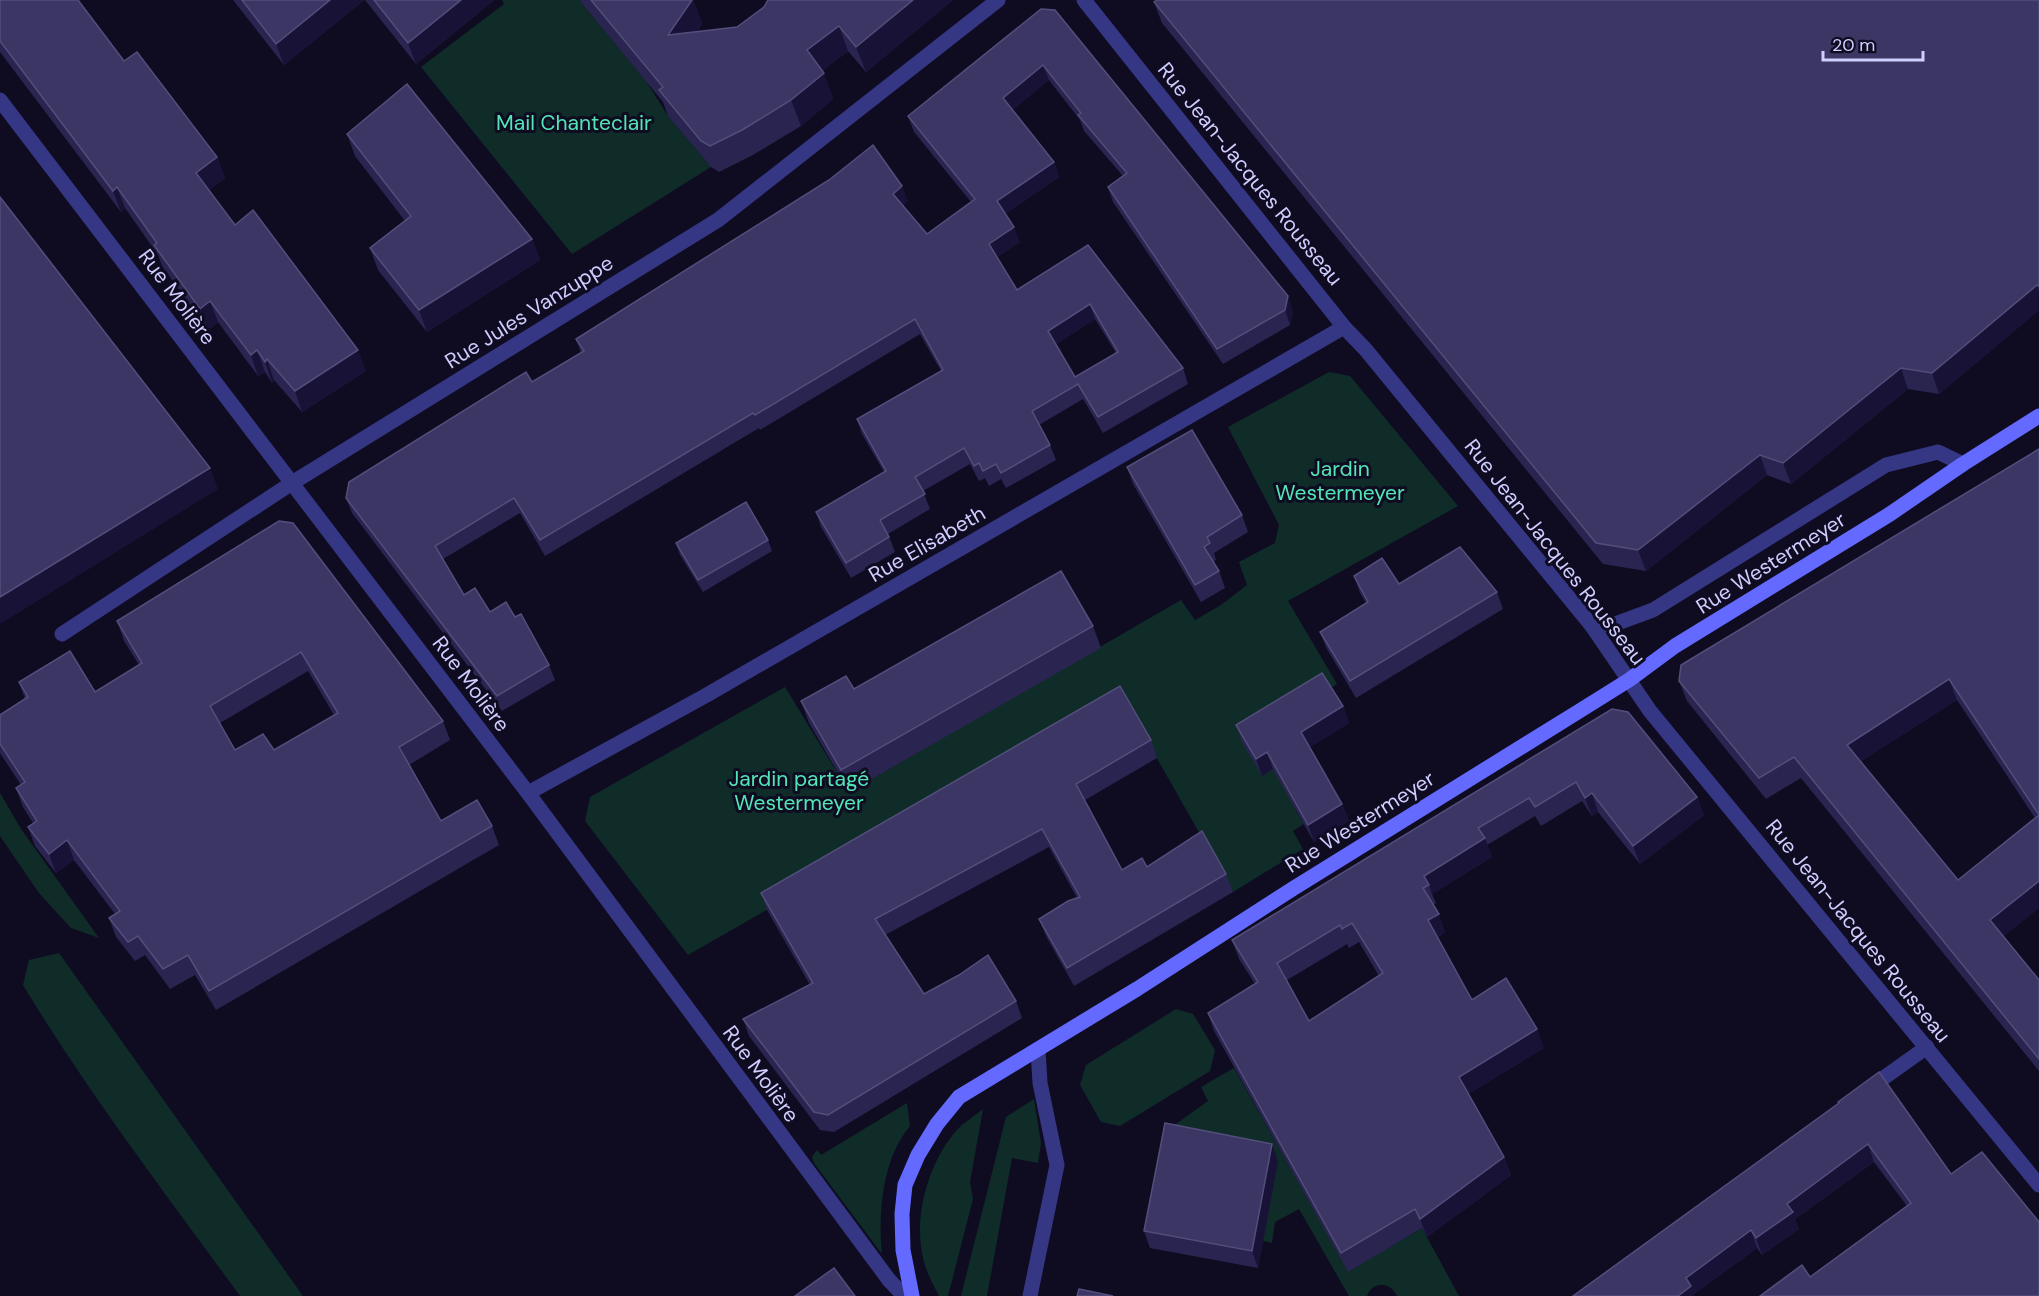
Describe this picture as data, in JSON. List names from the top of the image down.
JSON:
{
  "streets": {
    "main road": ["Rue Westermeyer"],
    "street": [
      "Rue Jean-Jacques Rousseau",
      "Rue Molière",
      "Rue Jules Vanzuppe",
      "Rue Elisabeth"
    ]
  },
  "crossings": [
    ["Rue Jean-Jacques Rousseau", "Rue Elisabeth"],
    ["Rue Jean-Jacques Rousseau", "Rue Westermeyer"],
    ["Rue Molière", "Rue Jules Vanzuppe"],
    ["Rue Molière", "Rue Elisabeth"]
  ],
  "parks": ["Mail Chanteclair", "Jardin Westermeyer", "Jardin partagé Westermeyer"],
  "scale_bar": "20 m"
}
